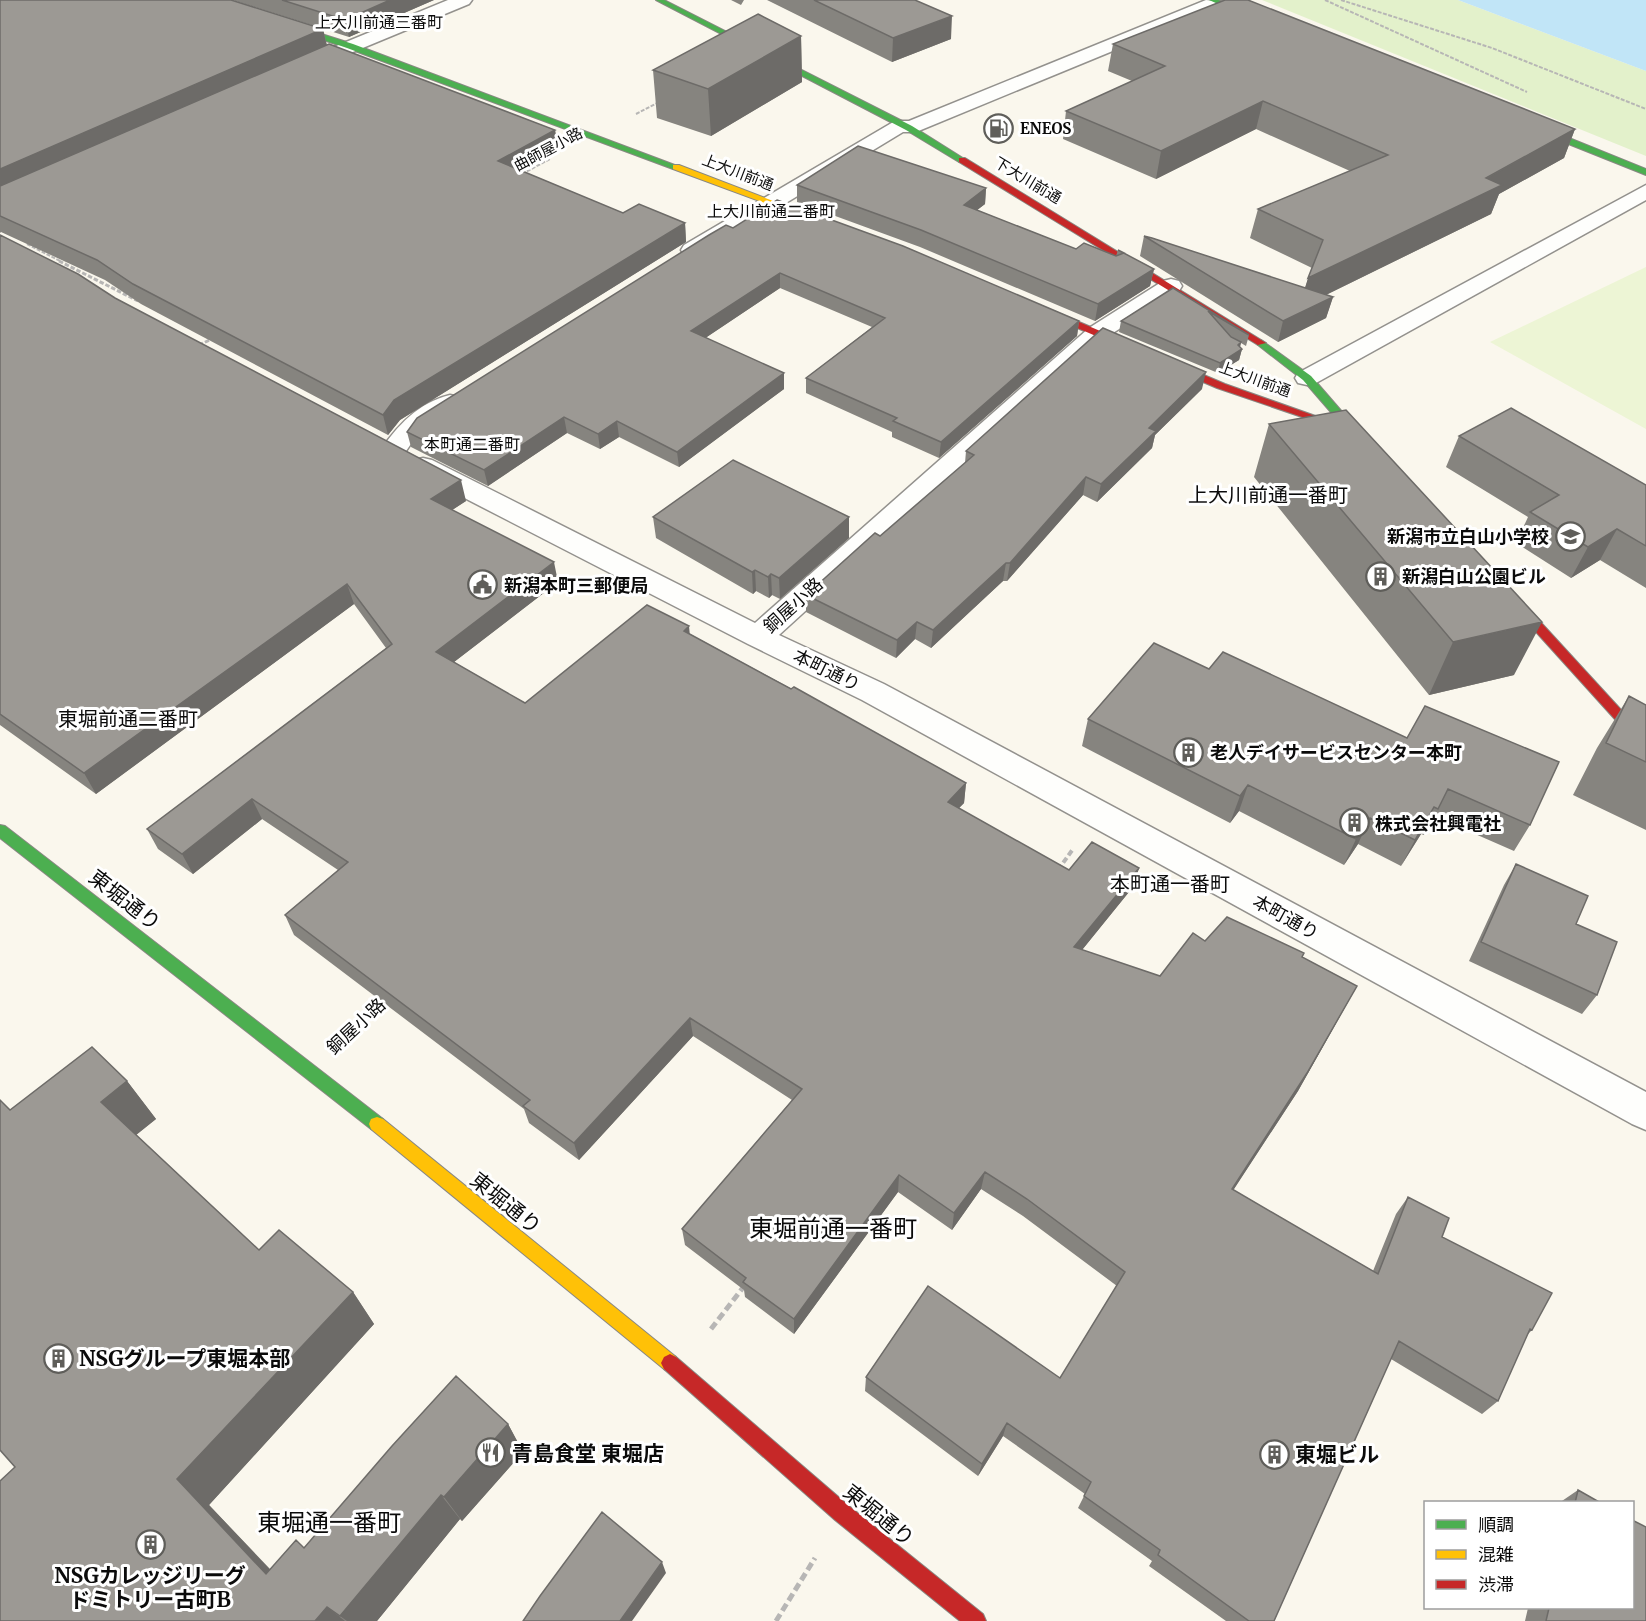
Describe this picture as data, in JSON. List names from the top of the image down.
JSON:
{
  "streets": {
    "street": [
      "上大川前通",
      "下大川前通",
      "銅屋小路",
      "本町通り",
      "東堀通り"
    ],
    "path": ["曲師屋小路"]
  },
  "crossings": [
    ["曲師屋小路", "上大川前通"],
    ["上大川前通", "下大川前通"],
    ["上大川前通", "銅屋小路"],
    ["下大川前通", "銅屋小路"],
    ["銅屋小路", "本町通り"],
    ["銅屋小路", "東堀通り"]
  ],
  "districts": [
    "上大川前通三番町",
    "上大川前通二番町",
    "本町通二番町",
    "上大川前通一番町",
    "東堀前通二番町",
    "本町通一番町",
    "東堀前通一番町",
    "東堀通一番町"
  ],
  "places": {
    "fuel station": ["ENEOS"],
    "school or university": ["新潟市立白山小学校"],
    "building": [
      "新潟白山公園ビル",
      "老人デイサービスセンター本町",
      "株式会社興電社",
      "NSGグループ東堀本部",
      "東堀ビル",
      "NSGカレッジリーグ ドミトリー古町B"
    ],
    "public building": ["新潟本町三郵便局"],
    "restaurant": ["青島食堂 東堀店"]
  },
  "legend": ["順調", "混雑", "渋滞"]
}
